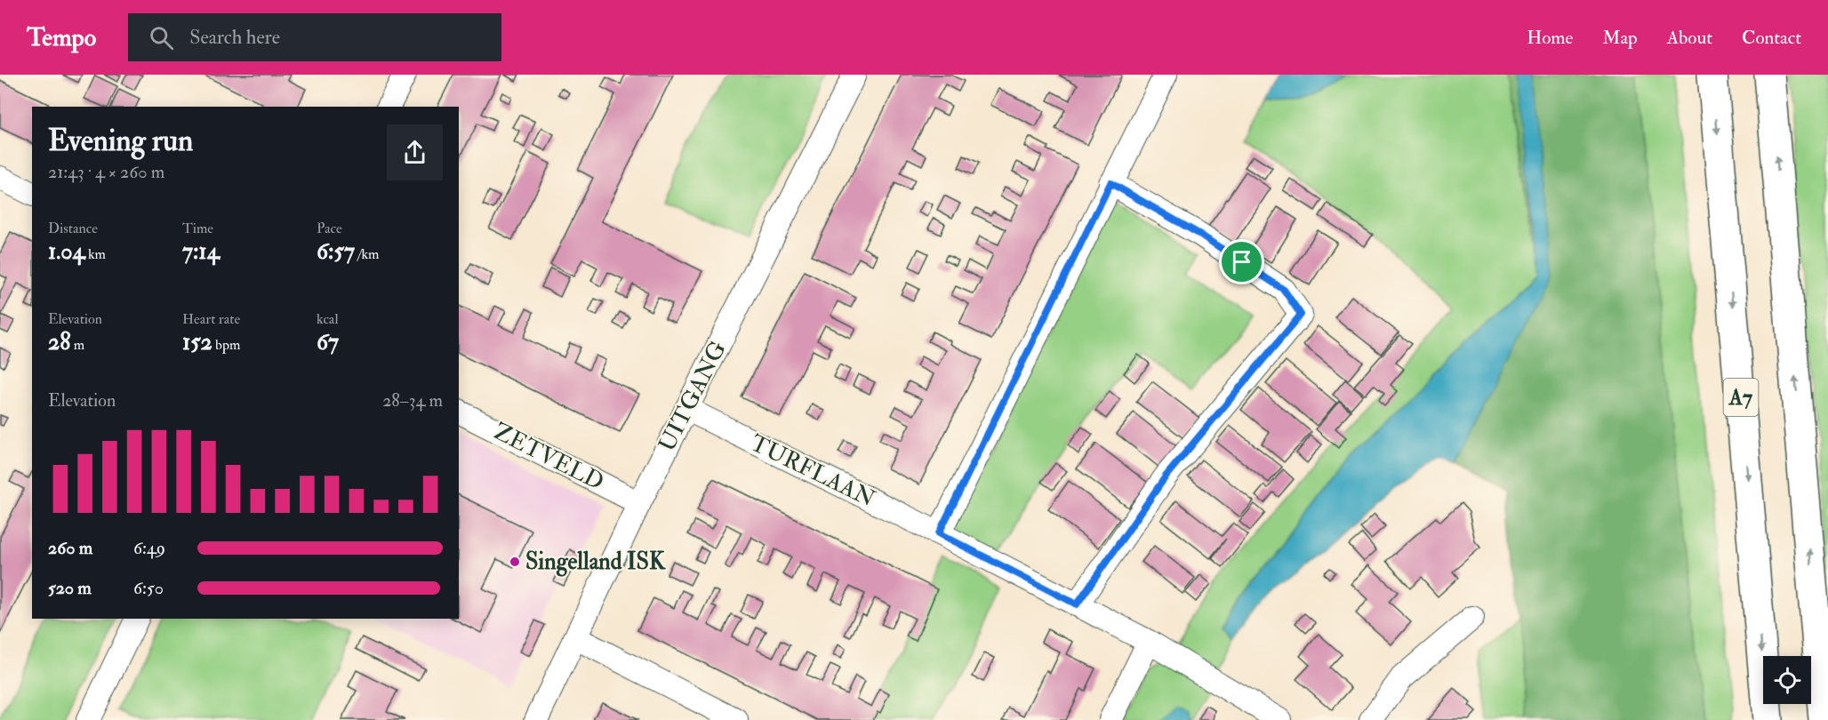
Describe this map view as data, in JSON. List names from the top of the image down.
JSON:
{
  "streets": {
    "highway": ["A7"],
    "street": ["UITGANG", "ZETVELD", "TURFLAAN"]
  },
  "crossings": [
    ["UITGANG", "ZETVELD"],
    ["UITGANG", "TURFLAAN"]
  ],
  "places": ["Singelland ISK"],
  "page": {
    "header": "Tempo",
    "search": "Search here",
    "nav": [
      "Home",
      "Map",
      "About",
      "Contact"
    ],
    "heading": ["Evening run", "21:43 · 4 × 260 m"],
    "stats": [
      ["Distance", "1.04 km"],
      ["Time", "7:14"],
      ["Pace", "6:57 /km"],
      ["Elevation", "28 m"],
      ["Heart rate", "152 bpm"],
      ["kcal", "67"]
    ],
    "chart": ["Elevation", "28–34 m"],
    "list": [
      {
        "name": "260 m",
        "note": "6:49"
      },
      {
        "name": "520 m",
        "note": "6:50"
      }
    ]
  }
}
